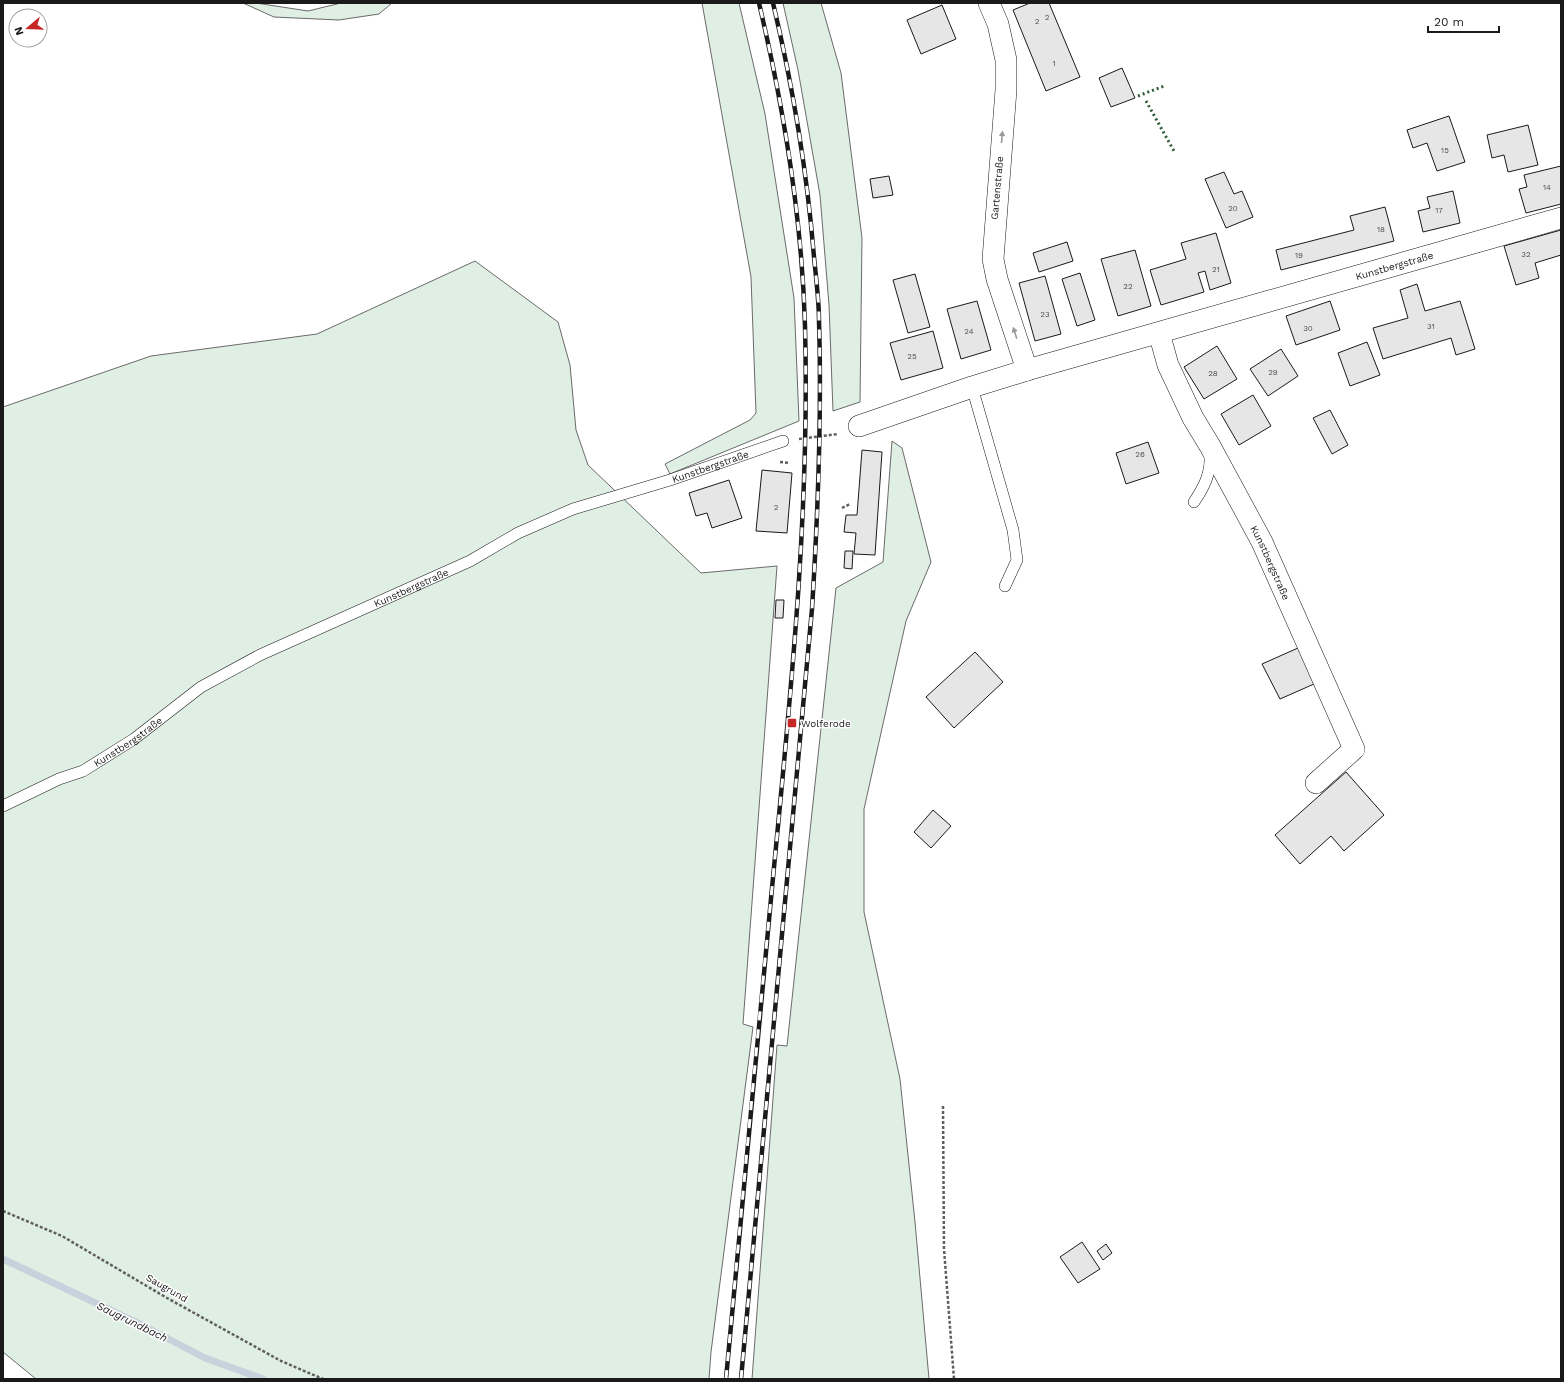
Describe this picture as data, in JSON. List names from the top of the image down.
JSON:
{
  "streets": {
    "street": ["Gartenstraße", "Kunstbergstraße"],
    "path": ["Saugrund"]
  },
  "crossings": [
    ["Gartenstraße", "Kunstbergstraße"]
  ],
  "one_way": ["Gartenstraße"],
  "water": ["Saugrundbach"],
  "places": {
    "transit": ["Wolferode"]
  },
  "house_numbers": [
    "2",
    "2",
    "1",
    "15",
    "14",
    "20",
    "17",
    "18",
    "32",
    "19",
    "21",
    "22",
    "23",
    "31",
    "30",
    "24",
    "25",
    "29",
    "28",
    "26",
    "2"
  ],
  "scale_bar": "20 m",
  "north": "left"
}
